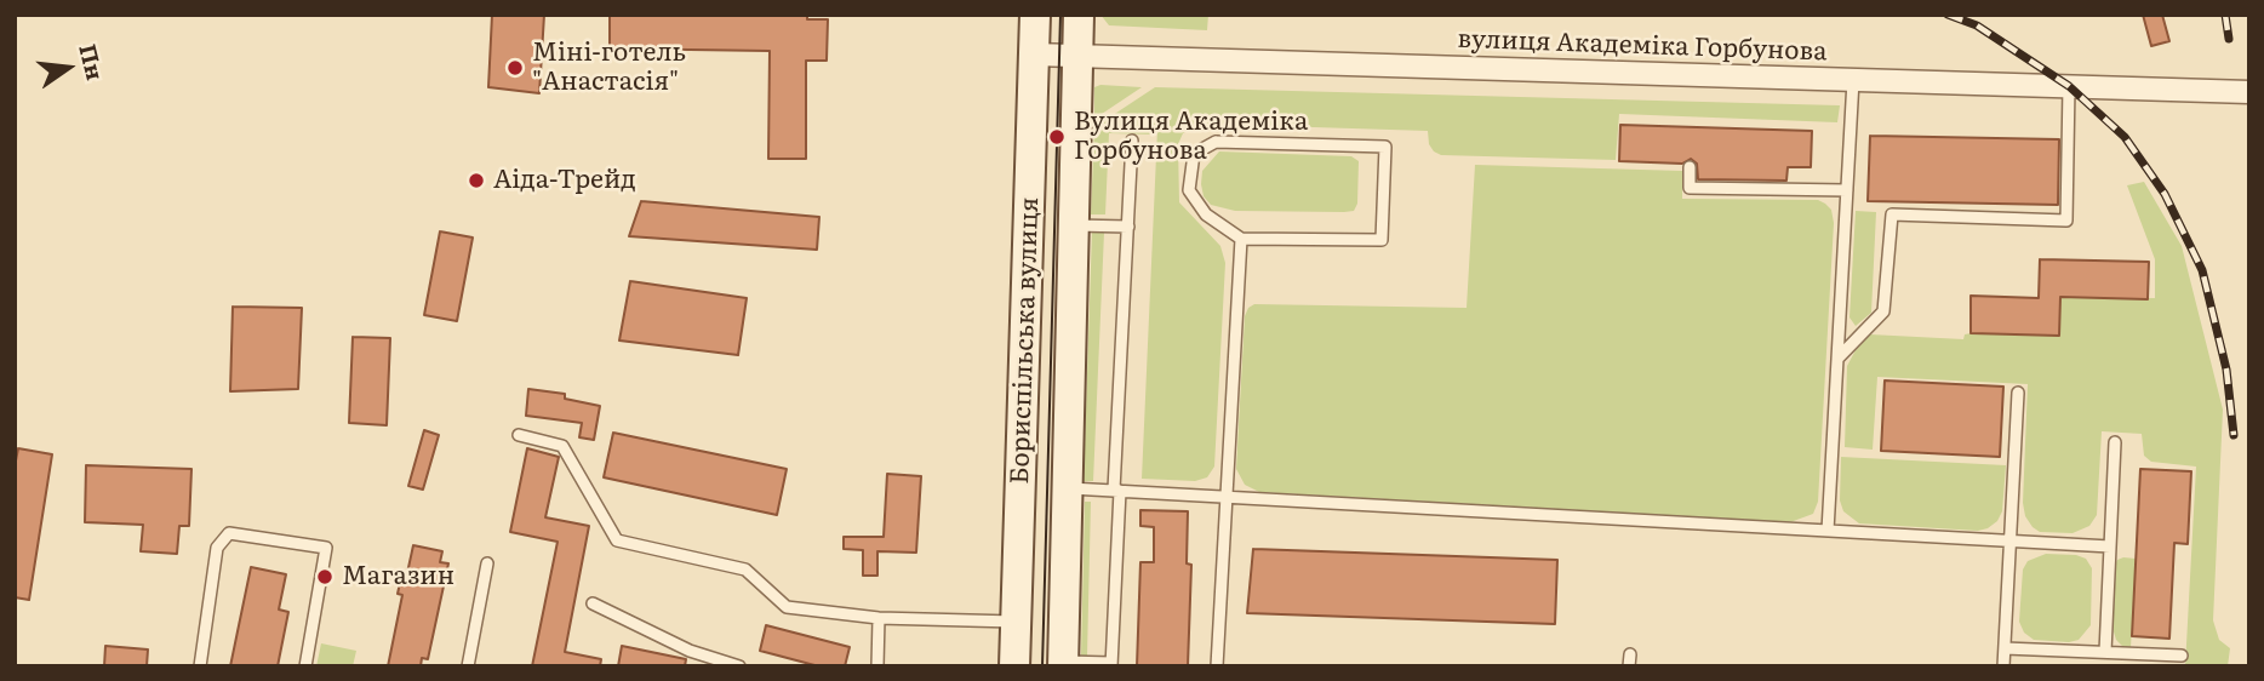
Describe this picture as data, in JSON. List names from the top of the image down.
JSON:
{
  "streets": {
    "main road": ["Бориспільська вулиця"],
    "street": ["вулиця Академіка Горбунова"]
  },
  "crossings": [
    ["вулиця Академіка Горбунова", "Бориспільська вулиця"]
  ],
  "places": [
    "Міні-готель \"Анастасія\"",
    "Вулиця Академіка Горбунова",
    "Аіда-Трейд",
    "Магазин"
  ],
  "north": "right"
}
